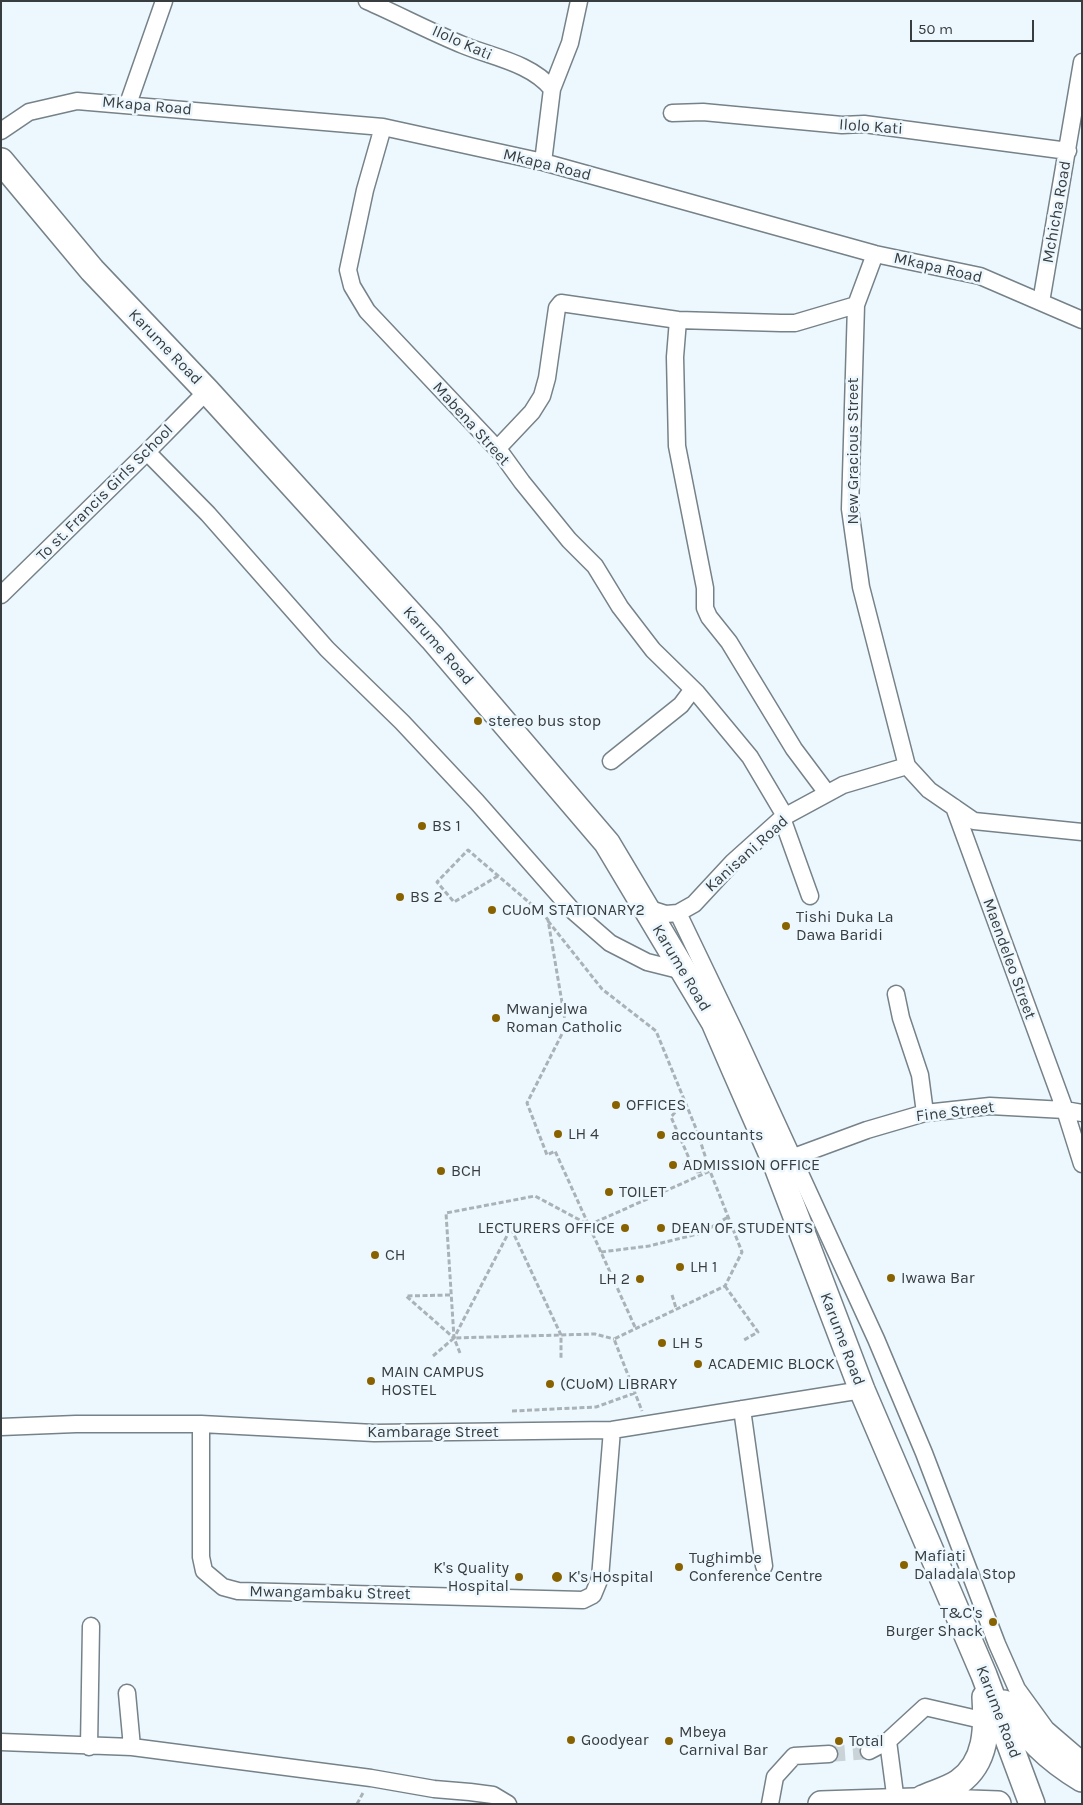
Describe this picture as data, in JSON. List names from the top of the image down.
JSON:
{
  "streets": {
    "highway": ["Karume Road"],
    "street": [
      "Ilolo Kati",
      "Mkapa Road",
      "Mchicha Road",
      "Mabena Street",
      "New Gracious Street",
      "To st. Francis Girls School",
      "Kanisani Road",
      "Maendeleo Street",
      "Fine Street",
      "Kambarage Street",
      "Mwangambaku Street"
    ]
  },
  "crossings": [
    ["Ilolo Kati", "Mchicha Road"],
    ["Mkapa Road", "Mchicha Road"],
    ["Mkapa Road", "Mabena Street"],
    ["Mkapa Road", "New Gracious Street"],
    ["Karume Road", "To st. Francis Girls School"],
    ["Karume Road", "Fine Street"],
    ["Karume Road", "Kambarage Street"],
    ["Mabena Street", "Kanisani Road"],
    ["New Gracious Street", "Kanisani Road"],
    ["Maendeleo Street", "Fine Street"],
    ["Kambarage Street", "Mwangambaku Street"]
  ],
  "places": [
    "stereo bus stop",
    "BS 1",
    "BS 2",
    "CUoM STATIONARY2",
    "Tishi Duka La Dawa Baridi",
    "Mwanjelwa Roman Catholic",
    "OFFICES",
    "LH 4",
    "accountants",
    "ADMISSION OFFICE",
    "BCH",
    "TOILET",
    "LECTURERS OFFICE",
    "DEAN OF STUDENTS",
    "CH",
    "LH 1",
    "Iwawa Bar",
    "LH 2",
    "LH 5",
    "ACADEMIC BLOCK",
    "MAIN CAMPUS HOSTEL",
    "(CUoM) LIBRARY",
    "Mafiati Daladala Stop",
    "Tughimbe Conference Centre",
    "K's Quality Hospital",
    "K's Hospital",
    "T&C's Burger Shack",
    "Goodyear",
    "Mbeya Carnival Bar",
    "Total"
  ],
  "scale_bar": "50 m"
}
